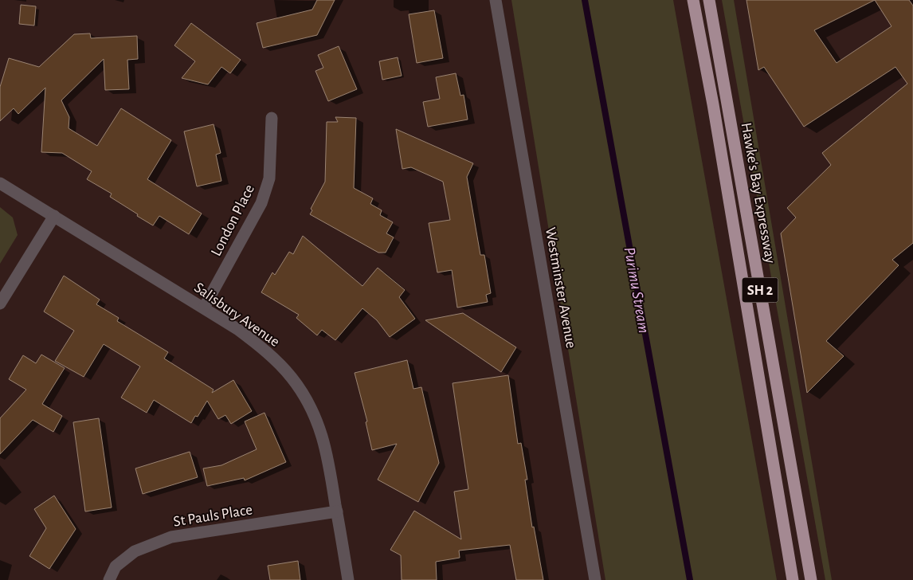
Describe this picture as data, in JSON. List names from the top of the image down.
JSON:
{
  "streets": {
    "highway": ["Hawke's Bay Expressway", "SH 2"],
    "street": [
      "London Place",
      "Westminster Avenue",
      "Salisbury Avenue",
      "St Pauls Place"
    ]
  },
  "crossings": [
    ["London Place", "Salisbury Avenue"],
    ["Salisbury Avenue", "St Pauls Place"]
  ],
  "water": ["Purimu Stream"]
}
